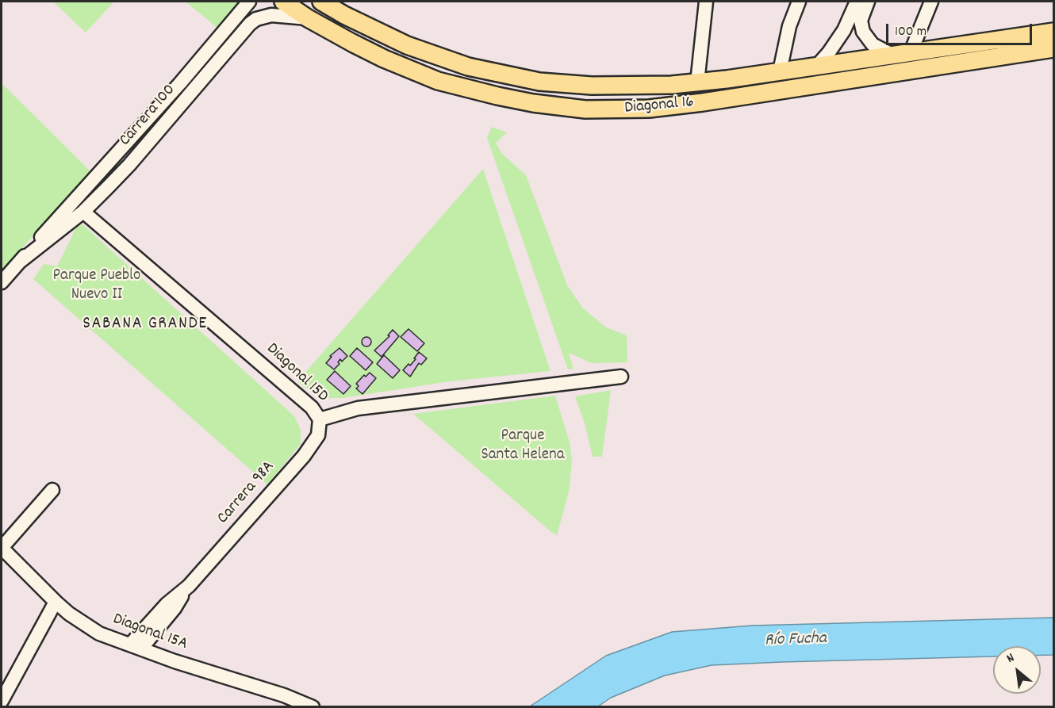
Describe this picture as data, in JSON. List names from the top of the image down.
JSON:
{
  "streets": {
    "main road": ["Diagonal 16"],
    "street": [
      "Carrera 100",
      "Diagonal 15D",
      "Carrera 98A",
      "Diagonal 15A"
    ]
  },
  "crossings": [
    ["Diagonal 16", "Carrera 100"],
    ["Carrera 100", "Diagonal 15D"],
    ["Diagonal 15D", "Carrera 98A"],
    ["Carrera 98A", "Diagonal 15A"]
  ],
  "districts": ["SABANA GRANDE"],
  "water": ["Río Fucha"],
  "parks": ["Parque Pueblo Nuevo II", "Parque Santa Helena"],
  "scale_bar": "100 m",
  "north": "top left"
}
